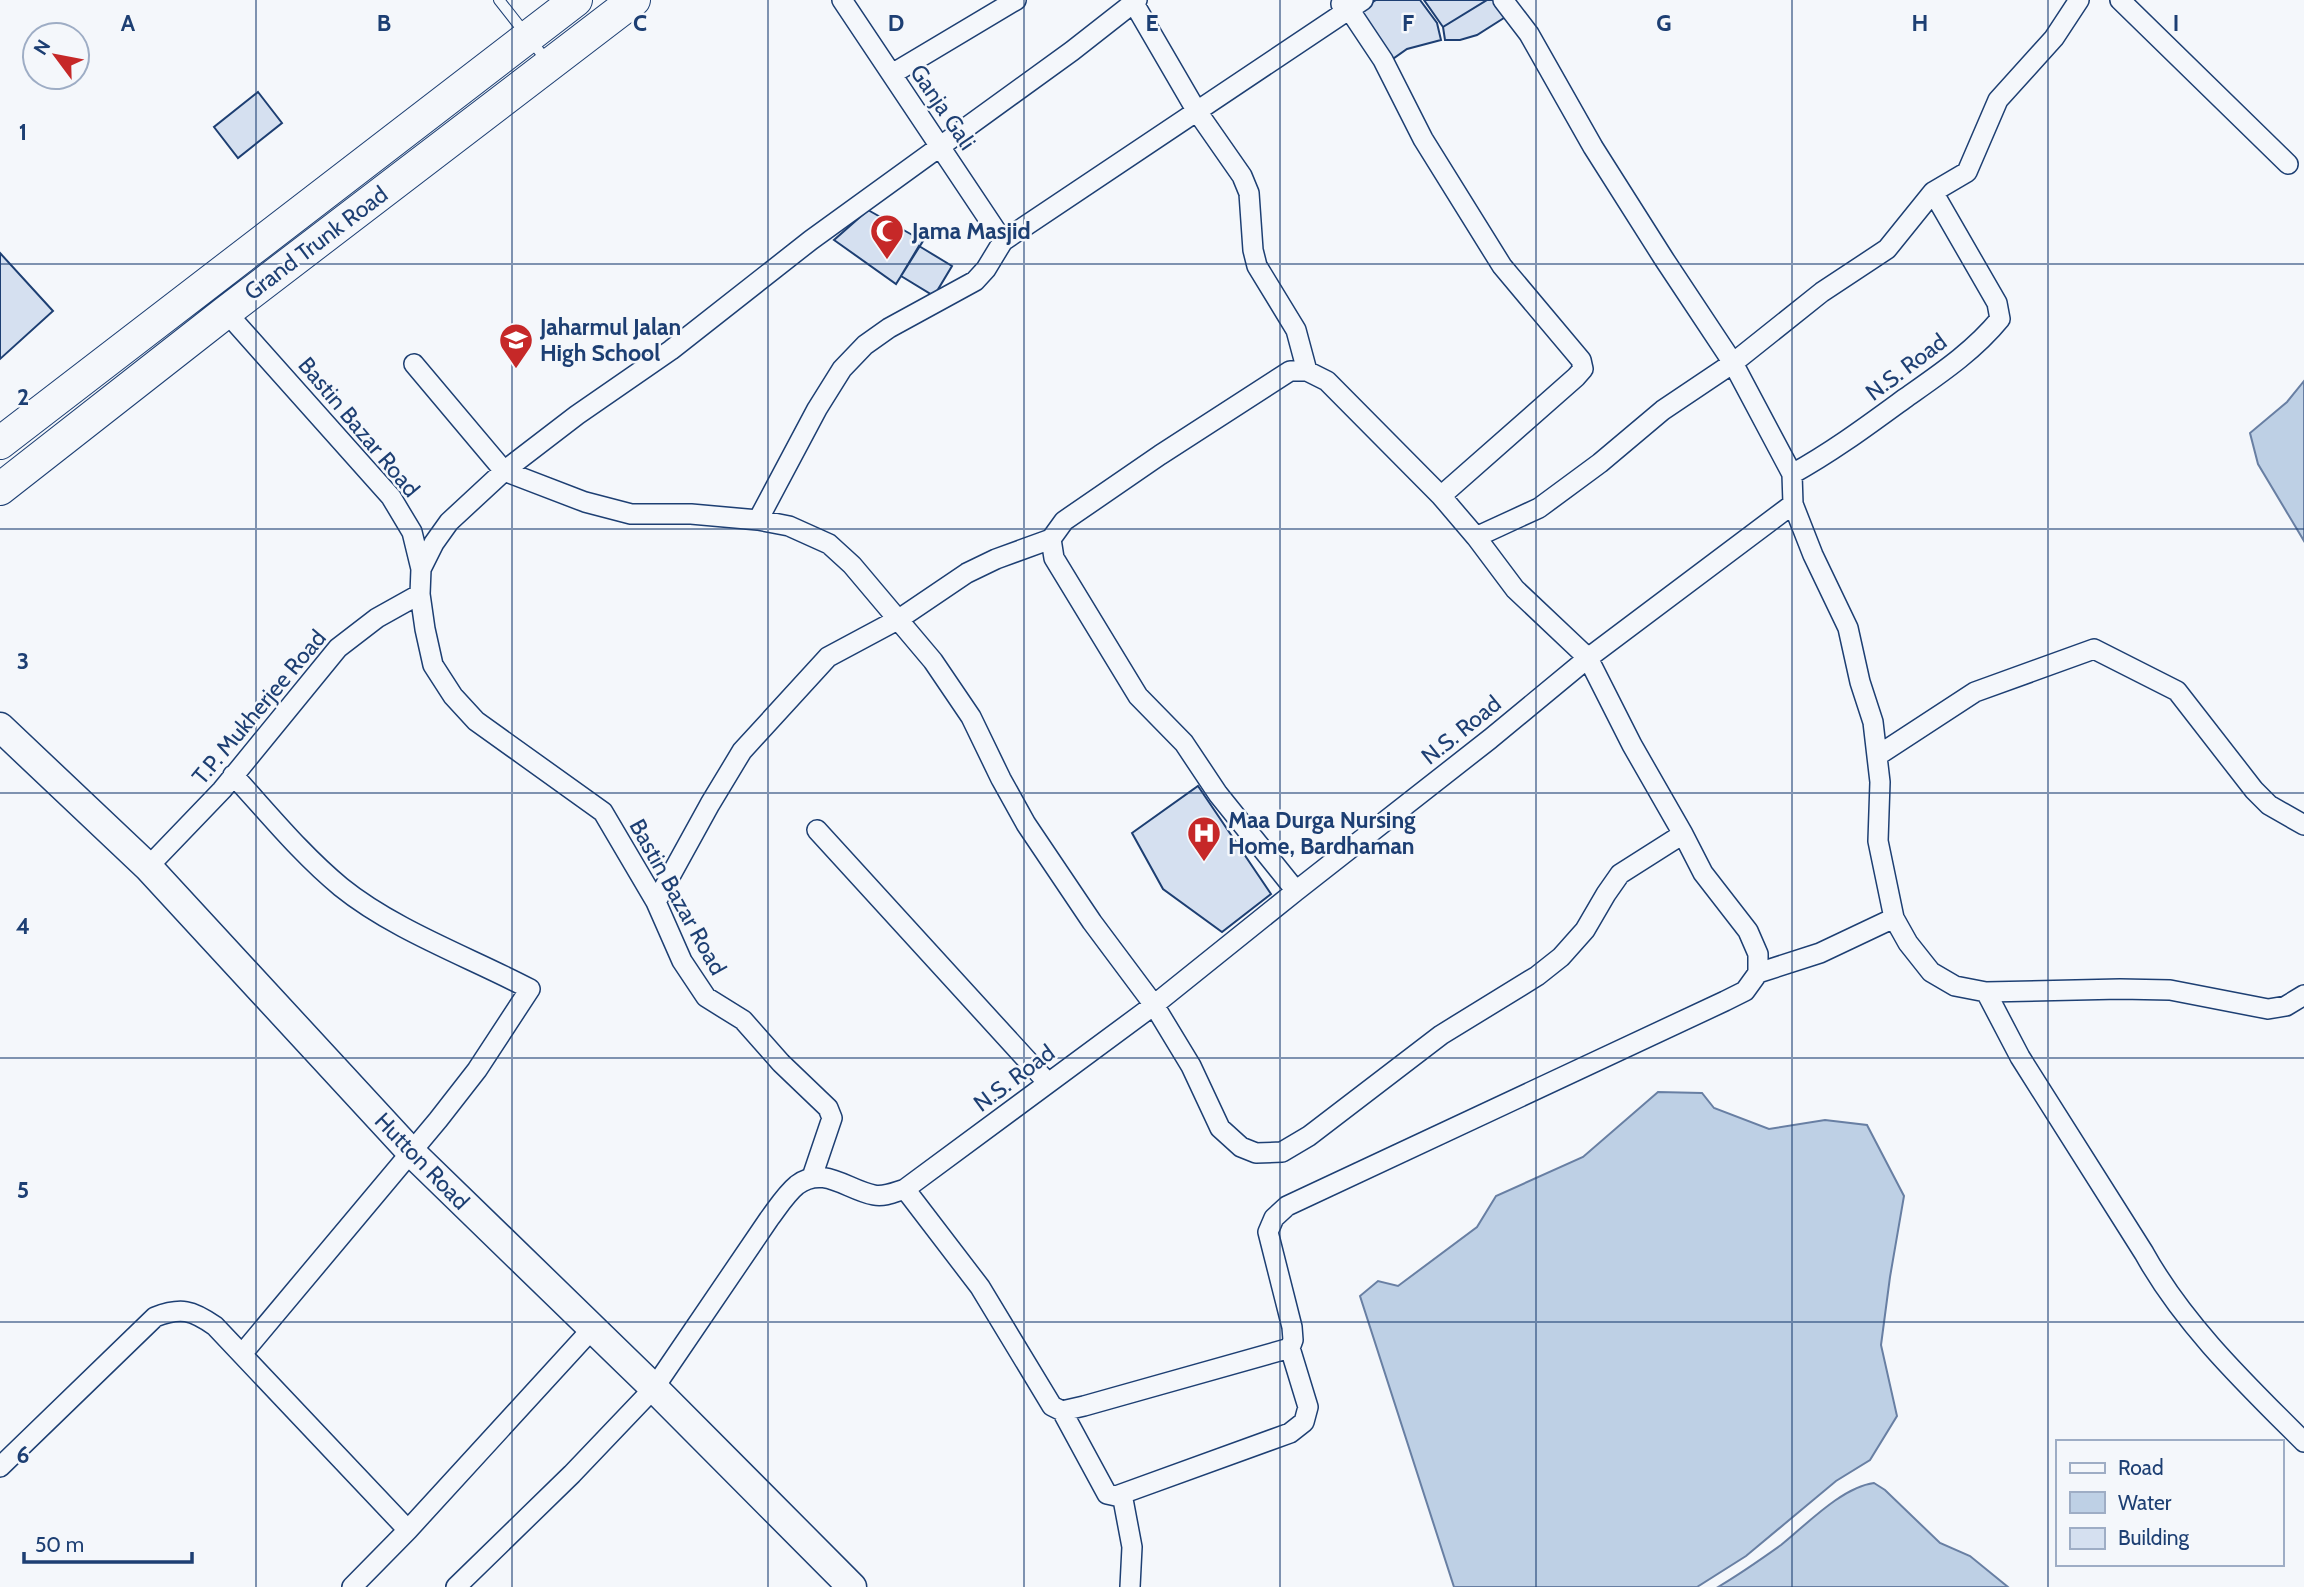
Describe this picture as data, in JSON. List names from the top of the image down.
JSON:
{
  "streets": {
    "main road": ["Grand Trunk Road"],
    "street": [
      "Ganja Gali",
      "N.S. Road",
      "Bastin Bazar Road",
      "T.P. Mukherjee Road",
      "Hutton Road"
    ]
  },
  "crossings": [
    ["Grand Trunk Road", "Bastin Bazar Road"],
    ["N.S. Road", "Bastin Bazar Road"],
    ["Bastin Bazar Road", "T.P. Mukherjee Road"],
    ["T.P. Mukherjee Road", "Hutton Road"]
  ],
  "places": {
    "mosque": ["Jama Masjid"],
    "school or university": ["Jaharmul Jalan High School"],
    "hospital": ["Maa Durga Nursing Home, Bardhaman"]
  },
  "legend": ["Road", "Water", "Building"],
  "scale_bar": "50 m",
  "north": "top left",
  "grid": {
    "columns": [
      "A",
      "B",
      "C",
      "D",
      "E",
      "F",
      "G",
      "H",
      "I"
    ],
    "rows": [
      "1",
      "2",
      "3",
      "4",
      "5",
      "6"
    ]
  }
}
